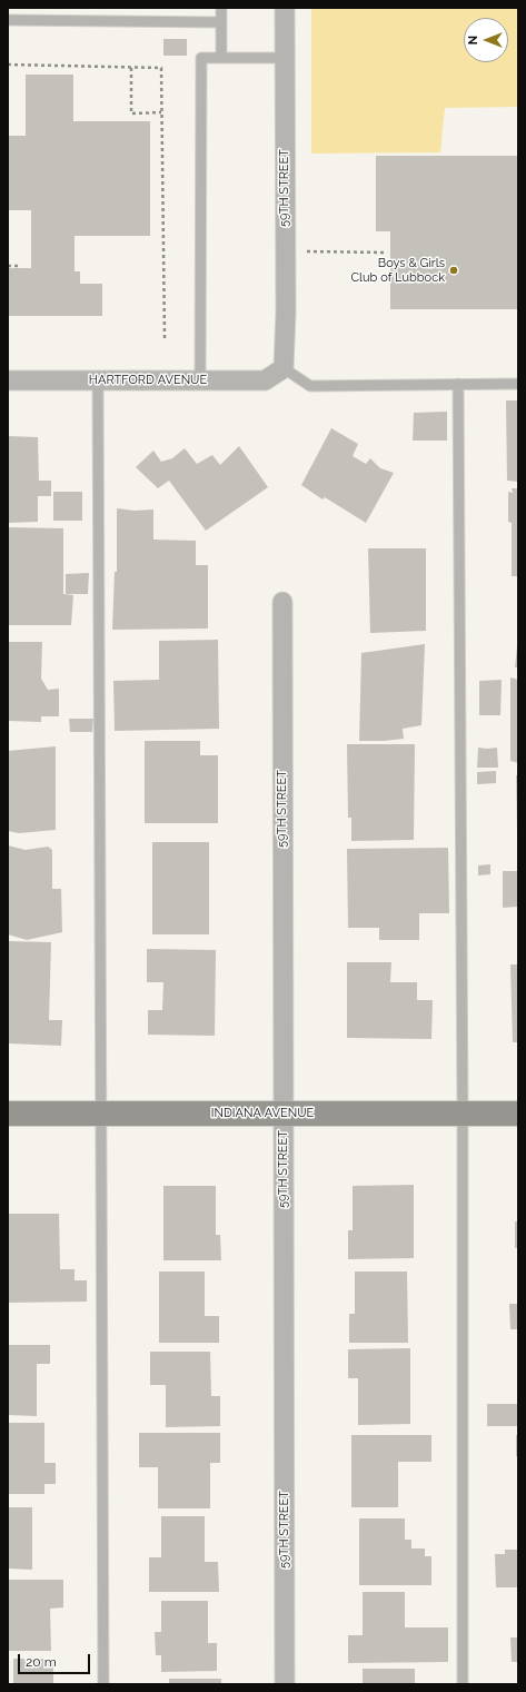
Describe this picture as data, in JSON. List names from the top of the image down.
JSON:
{
  "streets": {
    "main road": ["INDIANA AVENUE"],
    "street": ["59TH STREET", "HARTFORD AVENUE"]
  },
  "crossings": [
    ["59TH STREET", "HARTFORD AVENUE"],
    ["59TH STREET", "INDIANA AVENUE"]
  ],
  "places": ["Boys & Girls Club of Lubbock"],
  "scale_bar": "20 m",
  "north": "left"
}
